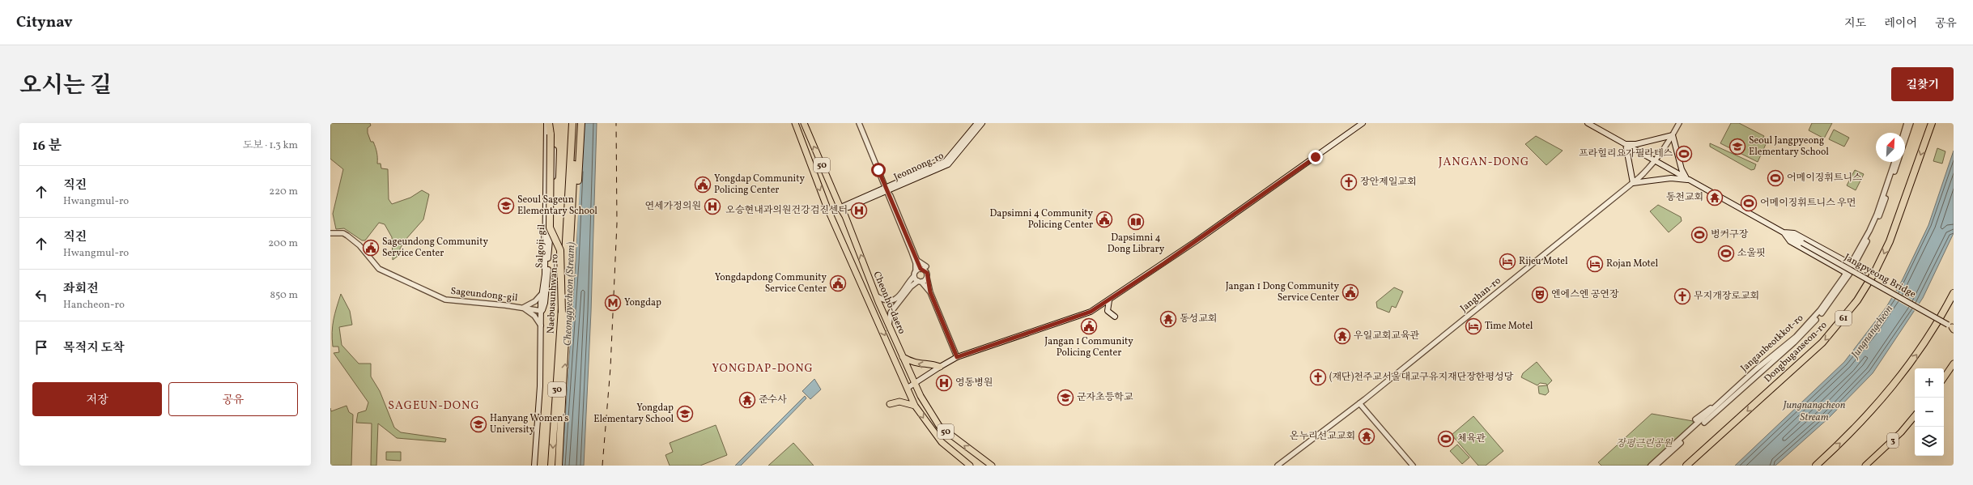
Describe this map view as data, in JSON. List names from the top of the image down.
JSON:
{
  "streets": {
    "highway": [
      "Naebusunhwan-ro",
      "61",
      "Dongbuganseon-ro",
      "30"
    ],
    "main road": [
      "50",
      "Jeonnong-ro",
      "Salgoji-gil",
      "Jangpyeong Bridge",
      "Cheonho-daero",
      "3"
    ],
    "street": ["Sageundong-gil", "Janghan-ro", "Janganbeotkkot-ro"]
  },
  "crossings": [
    ["Jeonnong-ro", "Cheonho-daero"],
    ["Salgoji-gil", "Sageundong-gil"],
    ["Jangpyeong Bridge", "Janghan-ro"]
  ],
  "one_way": ["Dongbuganseon-ro"],
  "districts": ["JANGAN-DONG", "YONGDAP-DONG", "SAGEUN-DONG"],
  "water": ["Cheonggyecheon (Stream)", "Jungnangcheon", "Jungnangcheon Stream"],
  "parks": ["장평근린공원"],
  "places": {
    "school or university": [
      "Seoul Jangpyeong Elementary School",
      "Seoul Sageun Elementary School",
      "군자초등학교",
      "Yongdap Elementary School",
      "Hanyang Women's University"
    ],
    "sports": [
      "프라힐리요가필라테스",
      "어메이징휘트니스",
      "어메이징휘트니스 우먼",
      "벙커구장",
      "소울핏",
      "체육관"
    ],
    "church": ["장안제일교회", "무지개장로교회", "(재단)천주교서울대교구유지재단장한평성당"],
    "public building": [
      "Yongdap Community Policing Center",
      "Dapsimni 4 Community Policing Center",
      "Sageundong Community Service Center",
      "Yongdapdong Community Service Center",
      "Jangan 1 Dong Community Service Center",
      "Jangan 1 Community Policing Center"
    ],
    "temple": [
      "동천교회",
      "동성교회",
      "우일교회교육관",
      "준수사",
      "온누리선교교회"
    ],
    "hospital": ["연세가정의원", "오승현내과의원건강검진센터", "영동병원"],
    "library": ["Dapsimni 4 Dong Library"],
    "hotel": ["Rijeu Motel", "Rojan Motel", "Time Motel"],
    "theatre": ["엔에스엔 공연장"],
    "metro station": ["Yongdap"]
  },
  "north": "top right",
  "page": {
    "header": "Citynav",
    "nav": ["지도", "레이어", "공유"],
    "title": "오시는 길",
    "buttons": [
      "길찾기",
      ["저장", "공유"]
    ],
    "heading": ["16 분", "도보 · 1.3 km"],
    "list": [
      ["직진", "Hwangmul-ro", "220 m"],
      ["직진", "Hwangmul-ro", "200 m"],
      ["좌회전", "Hancheon-ro", "850 m"],
      "목적지 도착"
    ],
    "map_buttons": ["+", "−"]
  }
}
